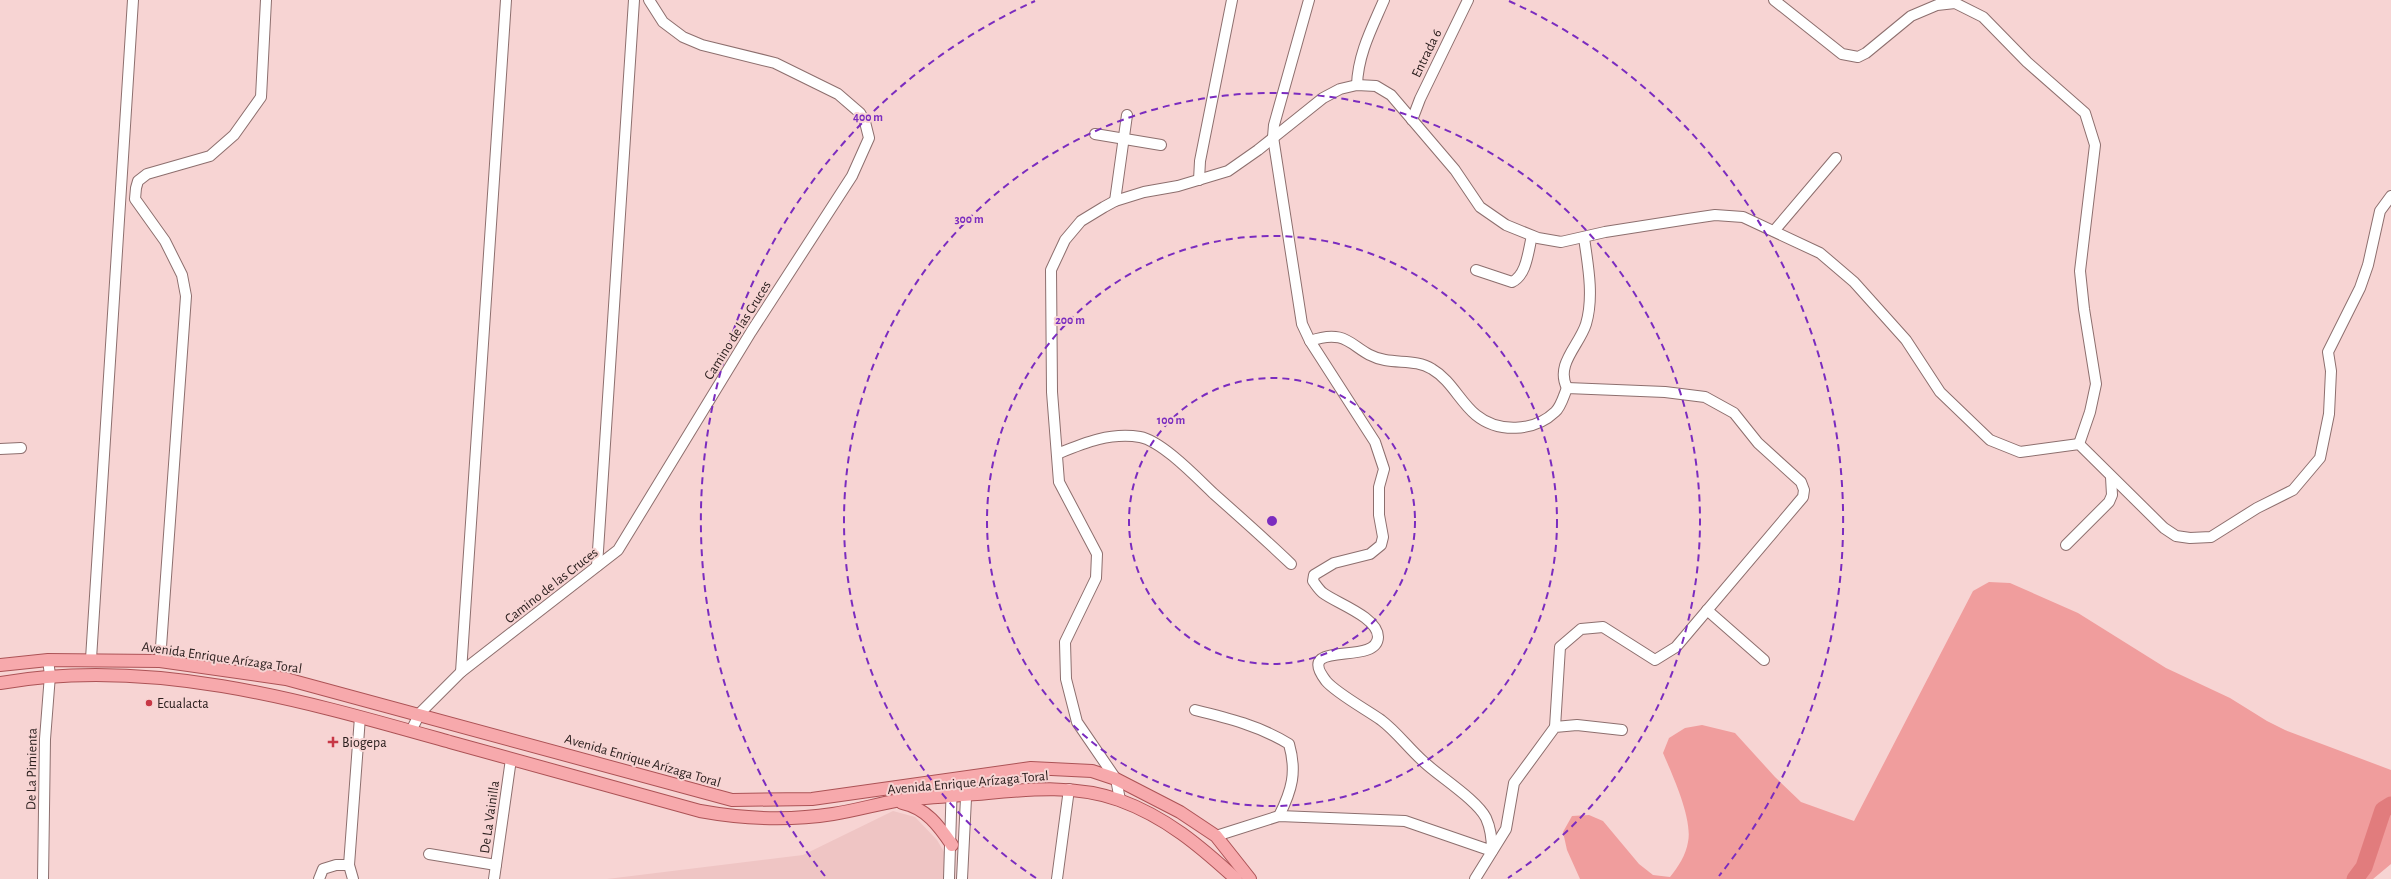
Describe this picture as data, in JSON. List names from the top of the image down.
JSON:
{
  "streets": {
    "main road": ["Avenida Enrique Arízaga Toral"],
    "street": [
      "Entrada 6",
      "Camino de las Cruces",
      "De La Pimienta",
      "De La Vainilla"
    ]
  },
  "crossings": [
    ["Camino de las Cruces", "Avenida Enrique Arízaga Toral"],
    ["Avenida Enrique Arízaga Toral", "De La Pimienta"],
    ["Avenida Enrique Arízaga Toral", "De La Vainilla"]
  ],
  "places": {
    "other": ["Ecualacta"],
    "health": ["Biogepa"]
  },
  "rings": [
    "400 m",
    "300 m",
    "200 m",
    "100 m"
  ]
}
